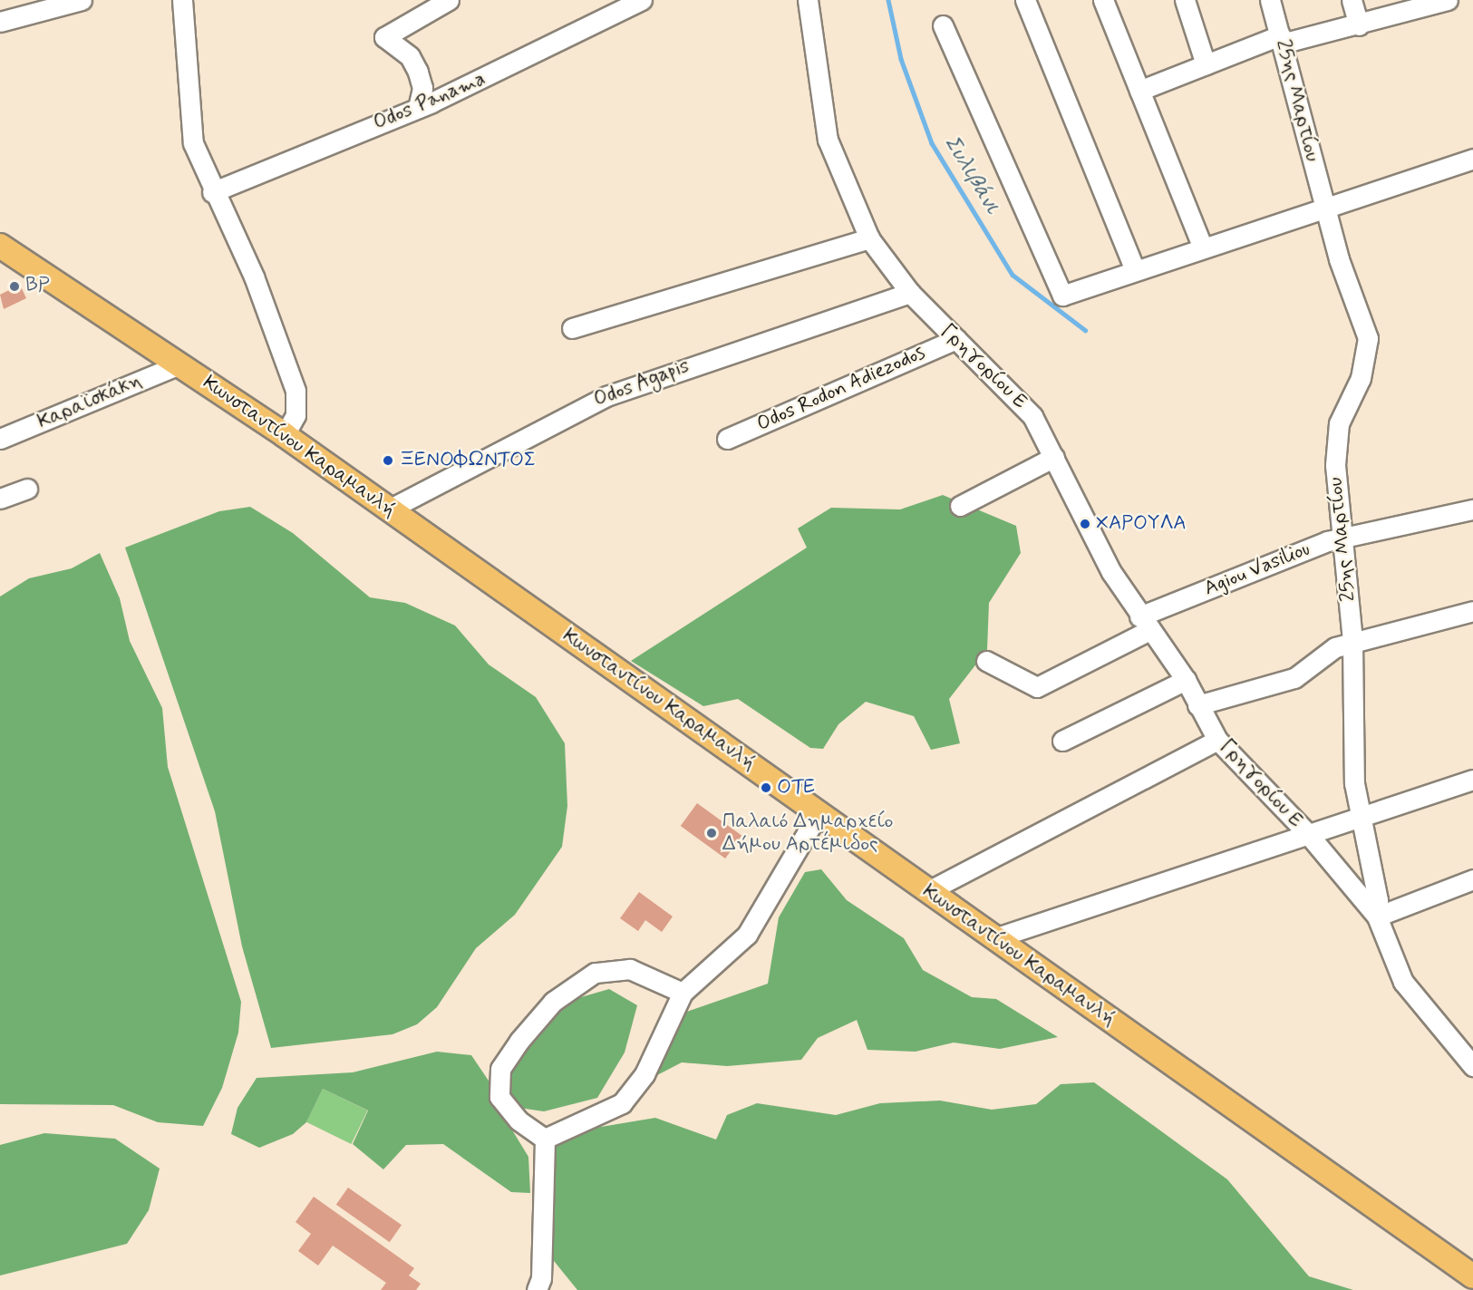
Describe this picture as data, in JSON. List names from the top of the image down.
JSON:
{
  "streets": {
    "main road": ["Κωνσταντίνου Καραμανλή"],
    "street": [
      "25ης Μαρτίου",
      "Odos Panama",
      "Γρηγορίου Ε",
      "Odos Agapis",
      "Odos Rodon Adiezodos",
      "Καραϊσκάκη",
      "Agiou Vasiliou"
    ]
  },
  "crossings": [
    ["25ης Μαρτίου", "Γρηγορίου Ε"],
    ["25ης Μαρτίου", "Agiou Vasiliou"],
    ["Γρηγορίου Ε", "Odos Agapis"],
    ["Γρηγορίου Ε", "Odos Rodon Adiezodos"],
    ["Γρηγορίου Ε", "Agiou Vasiliou"],
    ["Odos Agapis", "Κωνσταντίνου Καραμανλή"],
    ["Καραϊσκάκη", "Κωνσταντίνου Καραμανλή"]
  ],
  "water": ["Συλιβάνι"],
  "places": [
    "BP",
    "ΞΕΝΟΦΩΝΤΟΣ",
    "ΧΑΡΟΥΛΑ",
    "ΟΤΕ",
    "Παλαιό Δημαρχείο Δήμου Αρτέμιδος"
  ]
}
